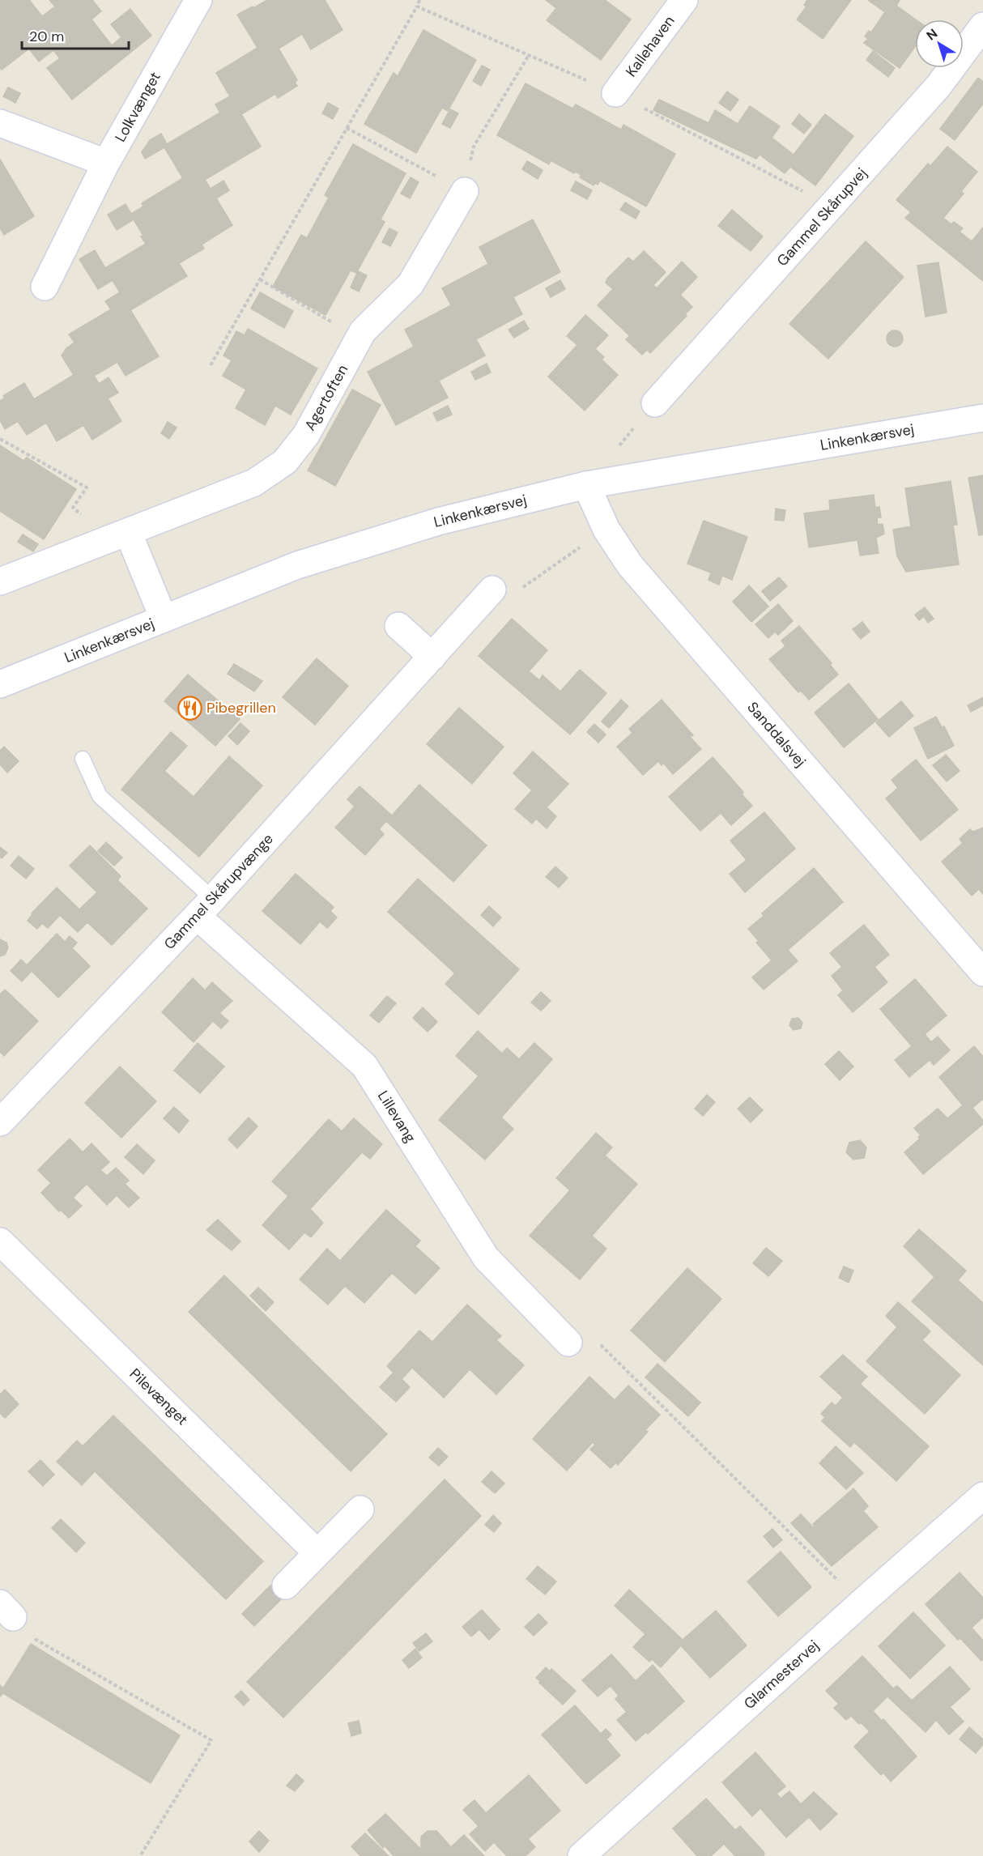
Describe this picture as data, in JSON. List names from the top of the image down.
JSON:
{
  "streets": {
    "street": [
      "Kallehaven",
      "Lolkvænget",
      "Gammel Skårupvej",
      "Agertoften",
      "Linkenkærsvej",
      "Sanddalsvej",
      "Gammel Skårupvænge",
      "Lillevang",
      "Pilevænget",
      "Glarmestervej"
    ]
  },
  "crossings": [
    ["Linkenkærsvej", "Sanddalsvej"],
    ["Gammel Skårupvænge", "Lillevang"]
  ],
  "places": {
    "restaurant": ["Pibegrillen"]
  },
  "scale_bar": "20 m",
  "north": "top left"
}
